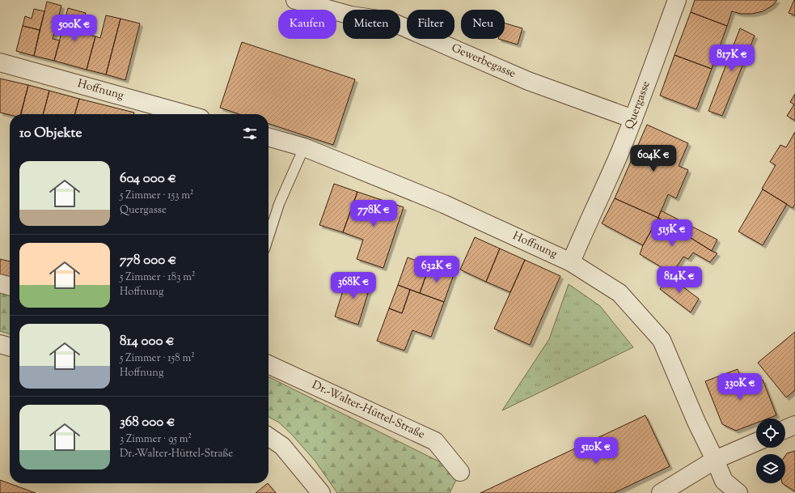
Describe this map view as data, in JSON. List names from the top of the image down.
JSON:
{
  "streets": {
    "street": [
      "Gewerbegasse",
      "Hoffnung",
      "Quergasse",
      "Dr.-Walter-Hüttel-Straße"
    ]
  },
  "crossings": [
    ["Gewerbegasse", "Quergasse"],
    ["Hoffnung", "Quergasse"]
  ],
  "page": {
    "chip": [
      "Kaufen",
      "Mieten",
      "Filter",
      "Neu"
    ],
    "price": [
      "500K €",
      "817K €",
      "604K €",
      "778K €",
      "515K €",
      "632K €",
      "814K €",
      "368K €",
      "330K €",
      "510K €"
    ],
    "heading": "10 Objekte",
    "list": [
      {
        "name": "604 000 €",
        "note": "5 Zimmer · 153 m² · Quergasse"
      },
      {
        "name": "778 000 €",
        "note": "5 Zimmer · 183 m² · Hoffnung"
      },
      {
        "name": "814 000 €",
        "note": "5 Zimmer · 158 m² · Hoffnung"
      },
      {
        "name": "368 000 €",
        "note": "3 Zimmer · 95 m² · Dr.-Walter-Hüttel-Straße"
      }
    ]
  }
}
